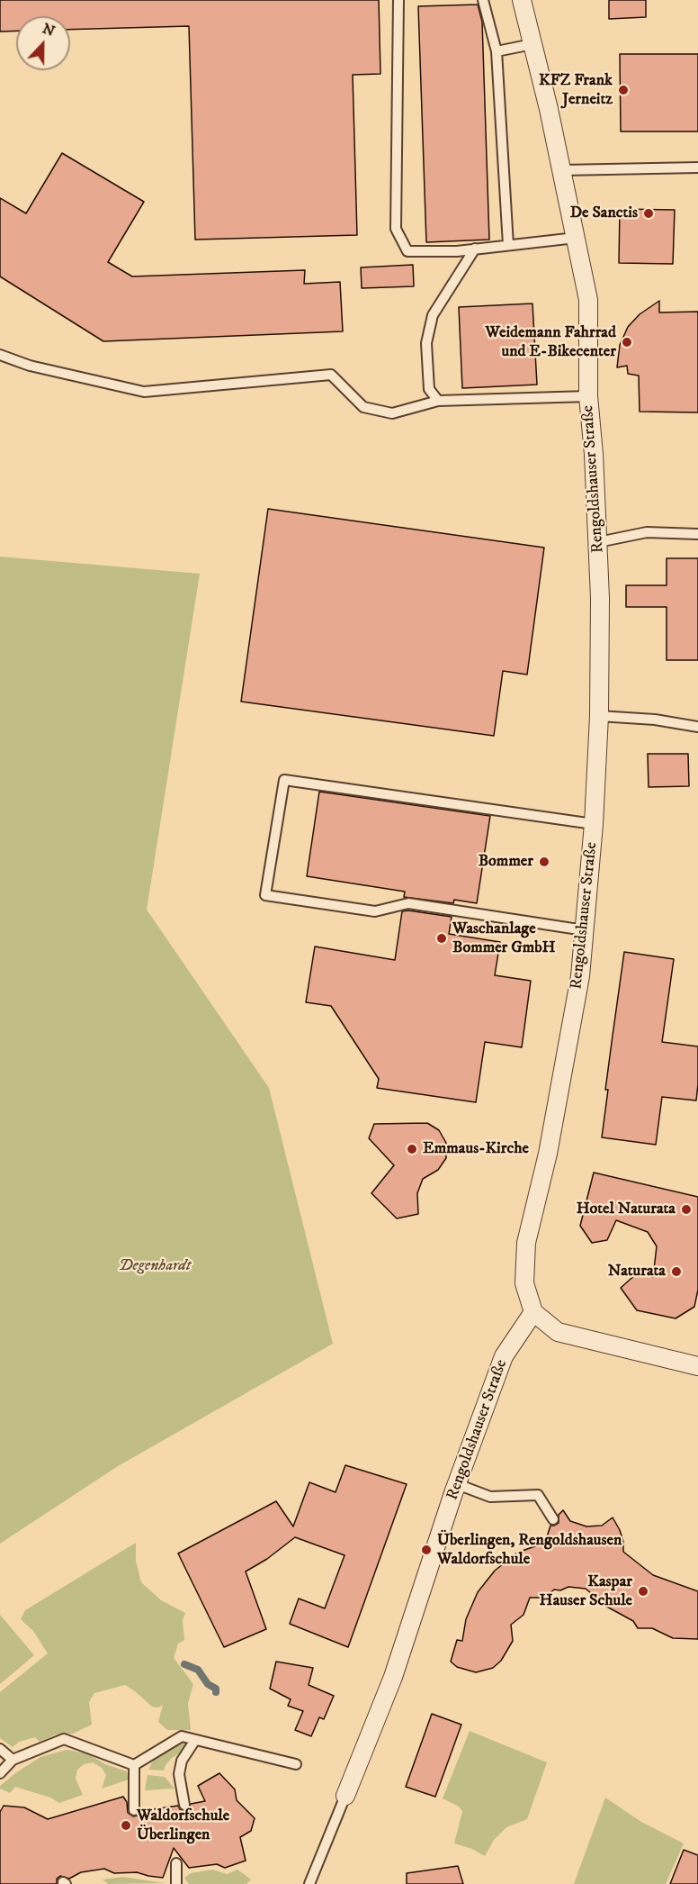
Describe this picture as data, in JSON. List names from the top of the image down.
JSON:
{
  "streets": {
    "street": ["Rengoldshauser Straße"]
  },
  "parks": ["Degenhardt"],
  "places": [
    "KFZ Frank Jerneitz",
    "De Sanctis",
    "Weidemann Fahrrad und E-Bikecenter",
    "Bommer",
    "Waschanlage Bommer GmbH",
    "Emmaus-Kirche",
    "Hotel Naturata",
    "Naturata",
    "Überlingen, Rengoldshausen Waldorfschule",
    "Kaspar Hauser Schule",
    "Waldorfschule Überlingen"
  ],
  "north": "top"
}
